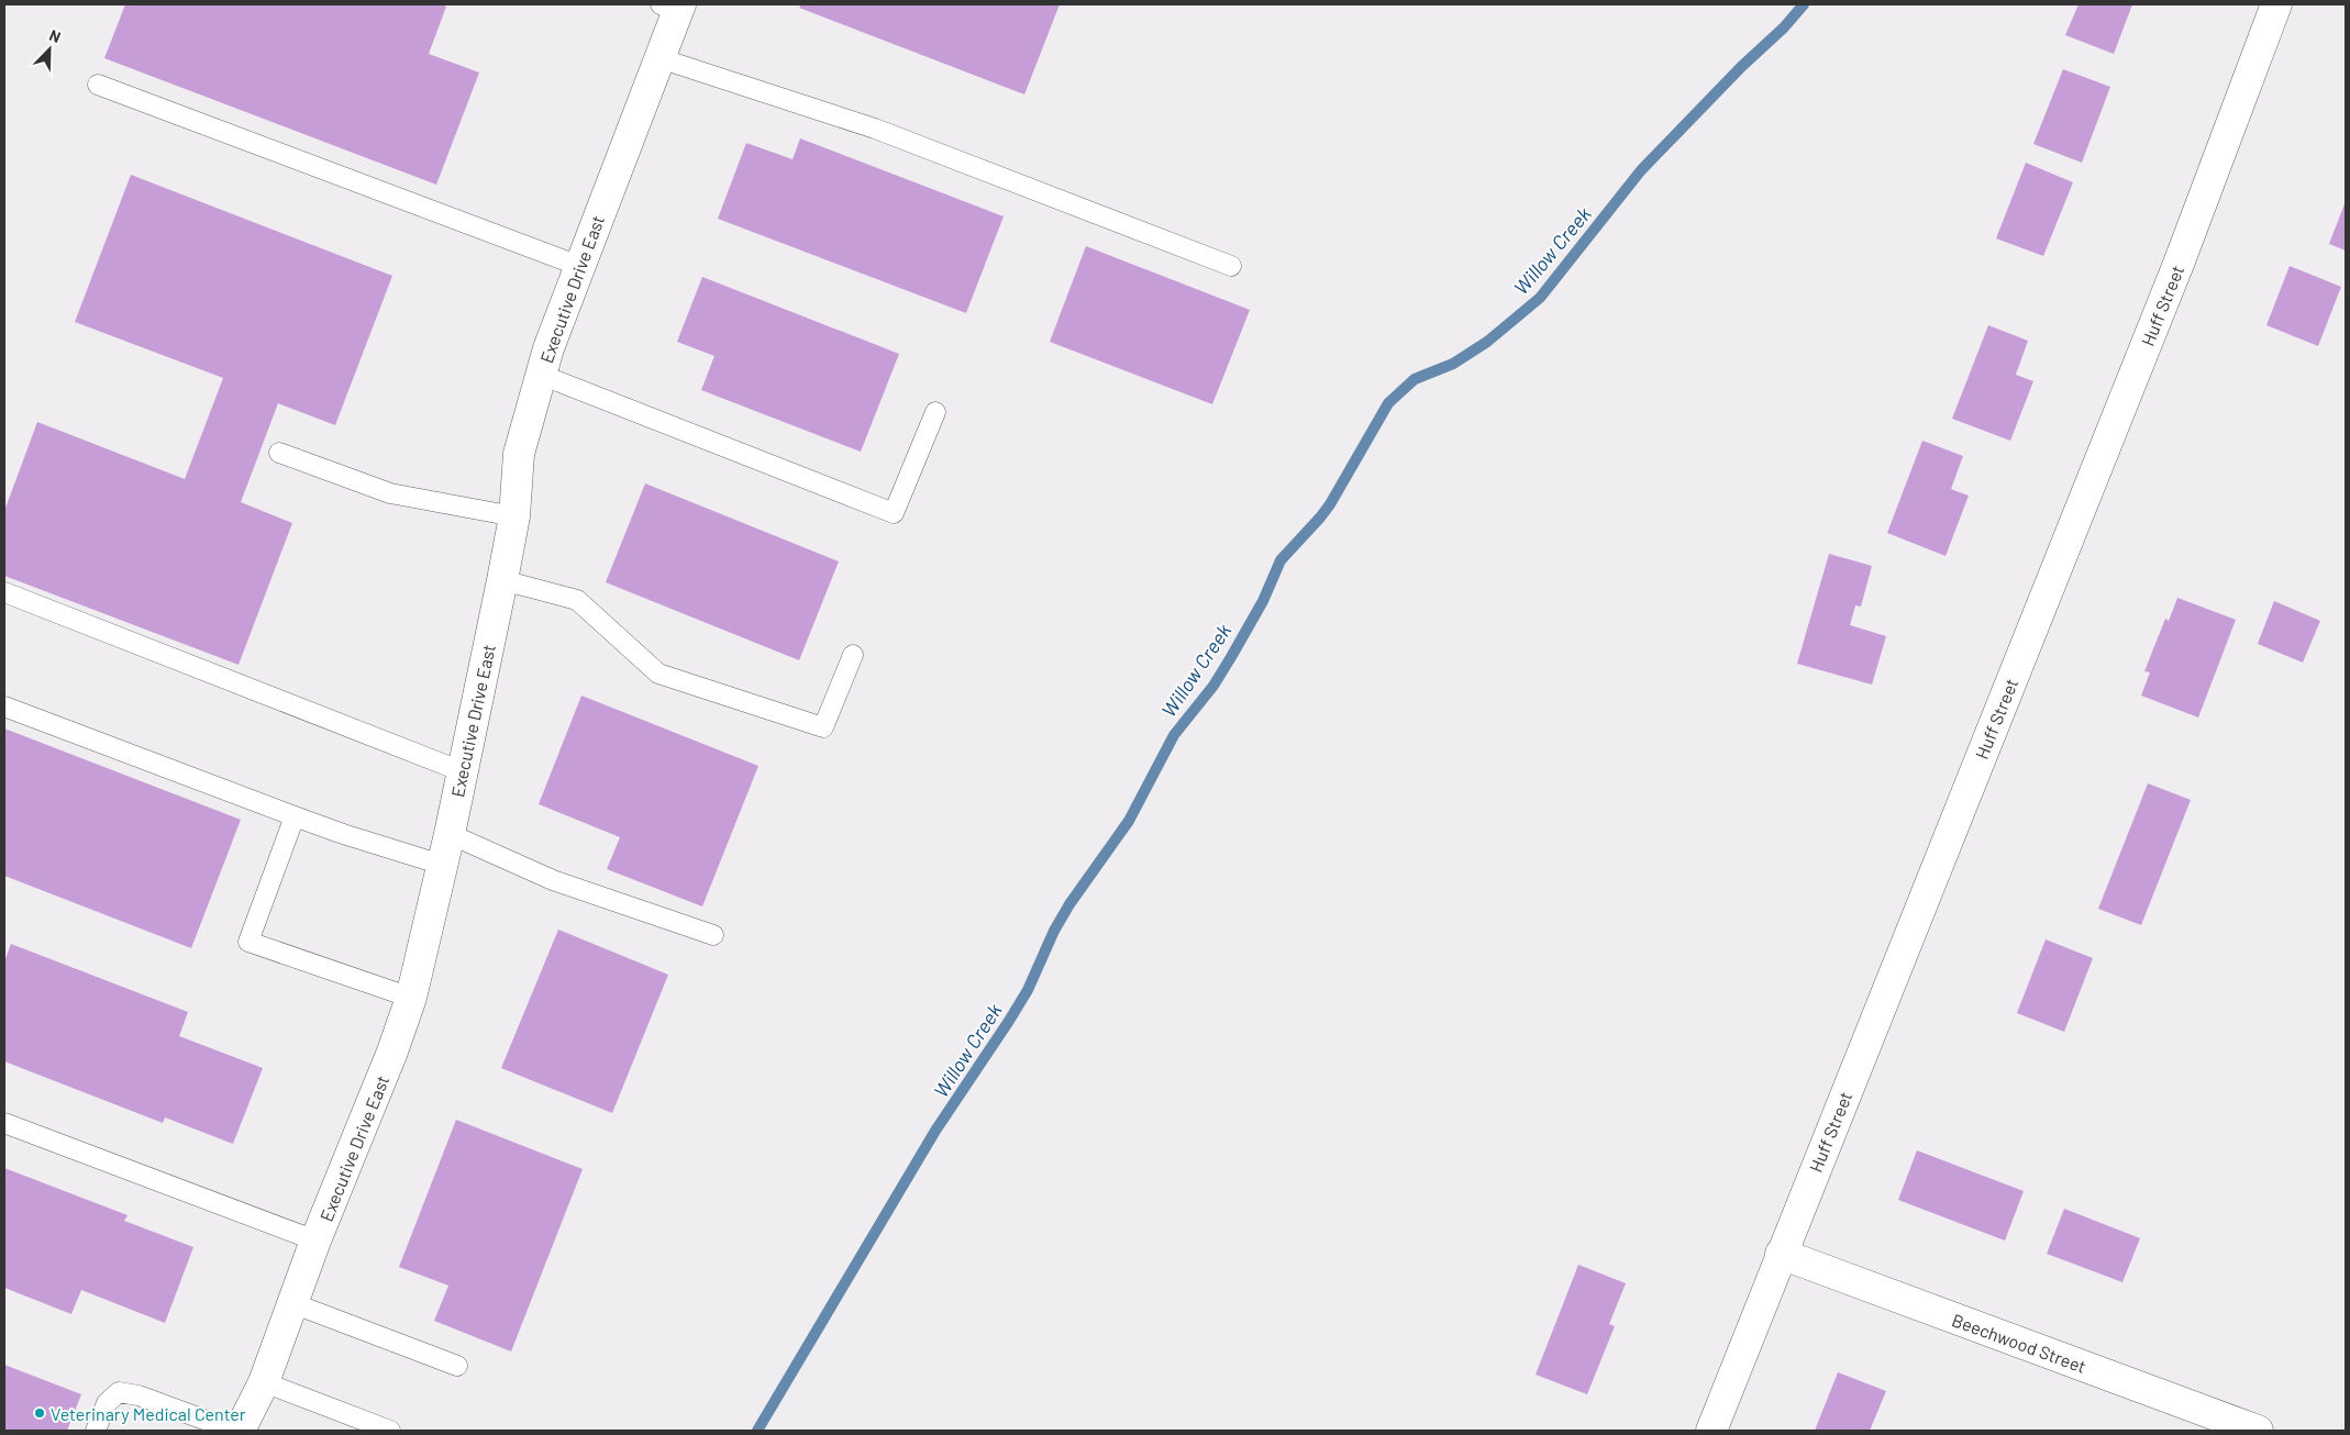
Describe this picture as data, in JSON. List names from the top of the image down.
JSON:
{
  "streets": {
    "street": ["Executive Drive East", "Huff Street", "Beechwood Street"]
  },
  "crossings": [
    ["Huff Street", "Beechwood Street"]
  ],
  "water": ["Willow Creek"],
  "places": ["Veterinary Medical Center"],
  "north": "top right"
}
